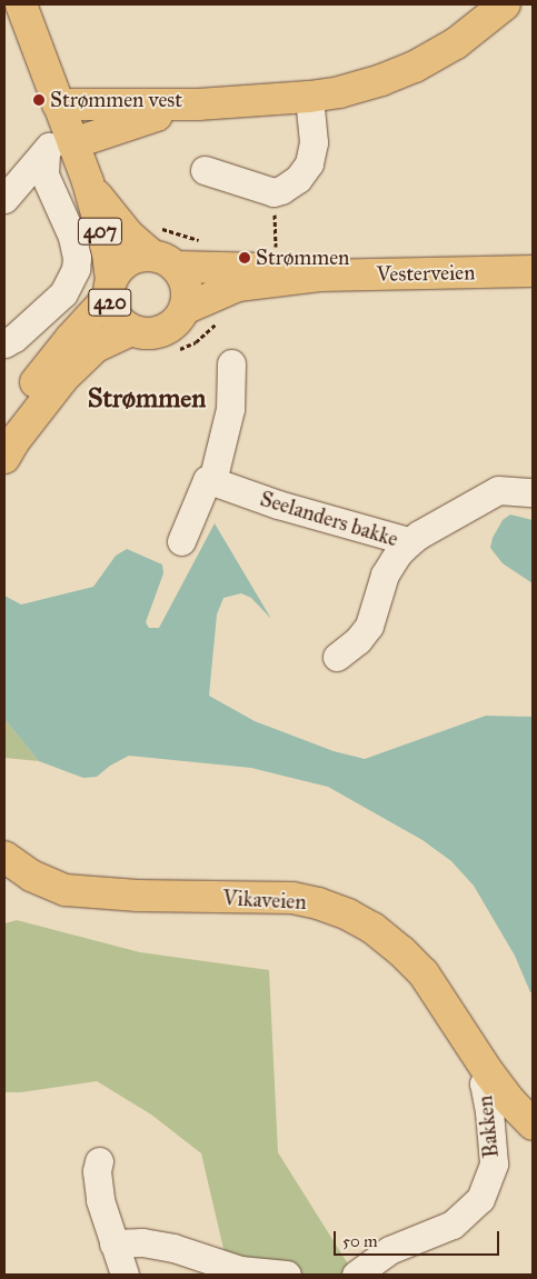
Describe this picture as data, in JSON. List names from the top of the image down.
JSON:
{
  "streets": {
    "main road": [
      "407",
      "Vesterveien",
      "420",
      "Vikaveien"
    ],
    "street": ["Seelanders bakke", "Bakken"]
  },
  "crossings": [
    ["407", "Vesterveien"],
    ["407", "420"],
    ["Vesterveien", "420"],
    ["Vikaveien", "Bakken"]
  ],
  "districts": ["Strømmen"],
  "places": ["Strømmen vest", "Strømmen"],
  "scale_bar": "50 m"
}
